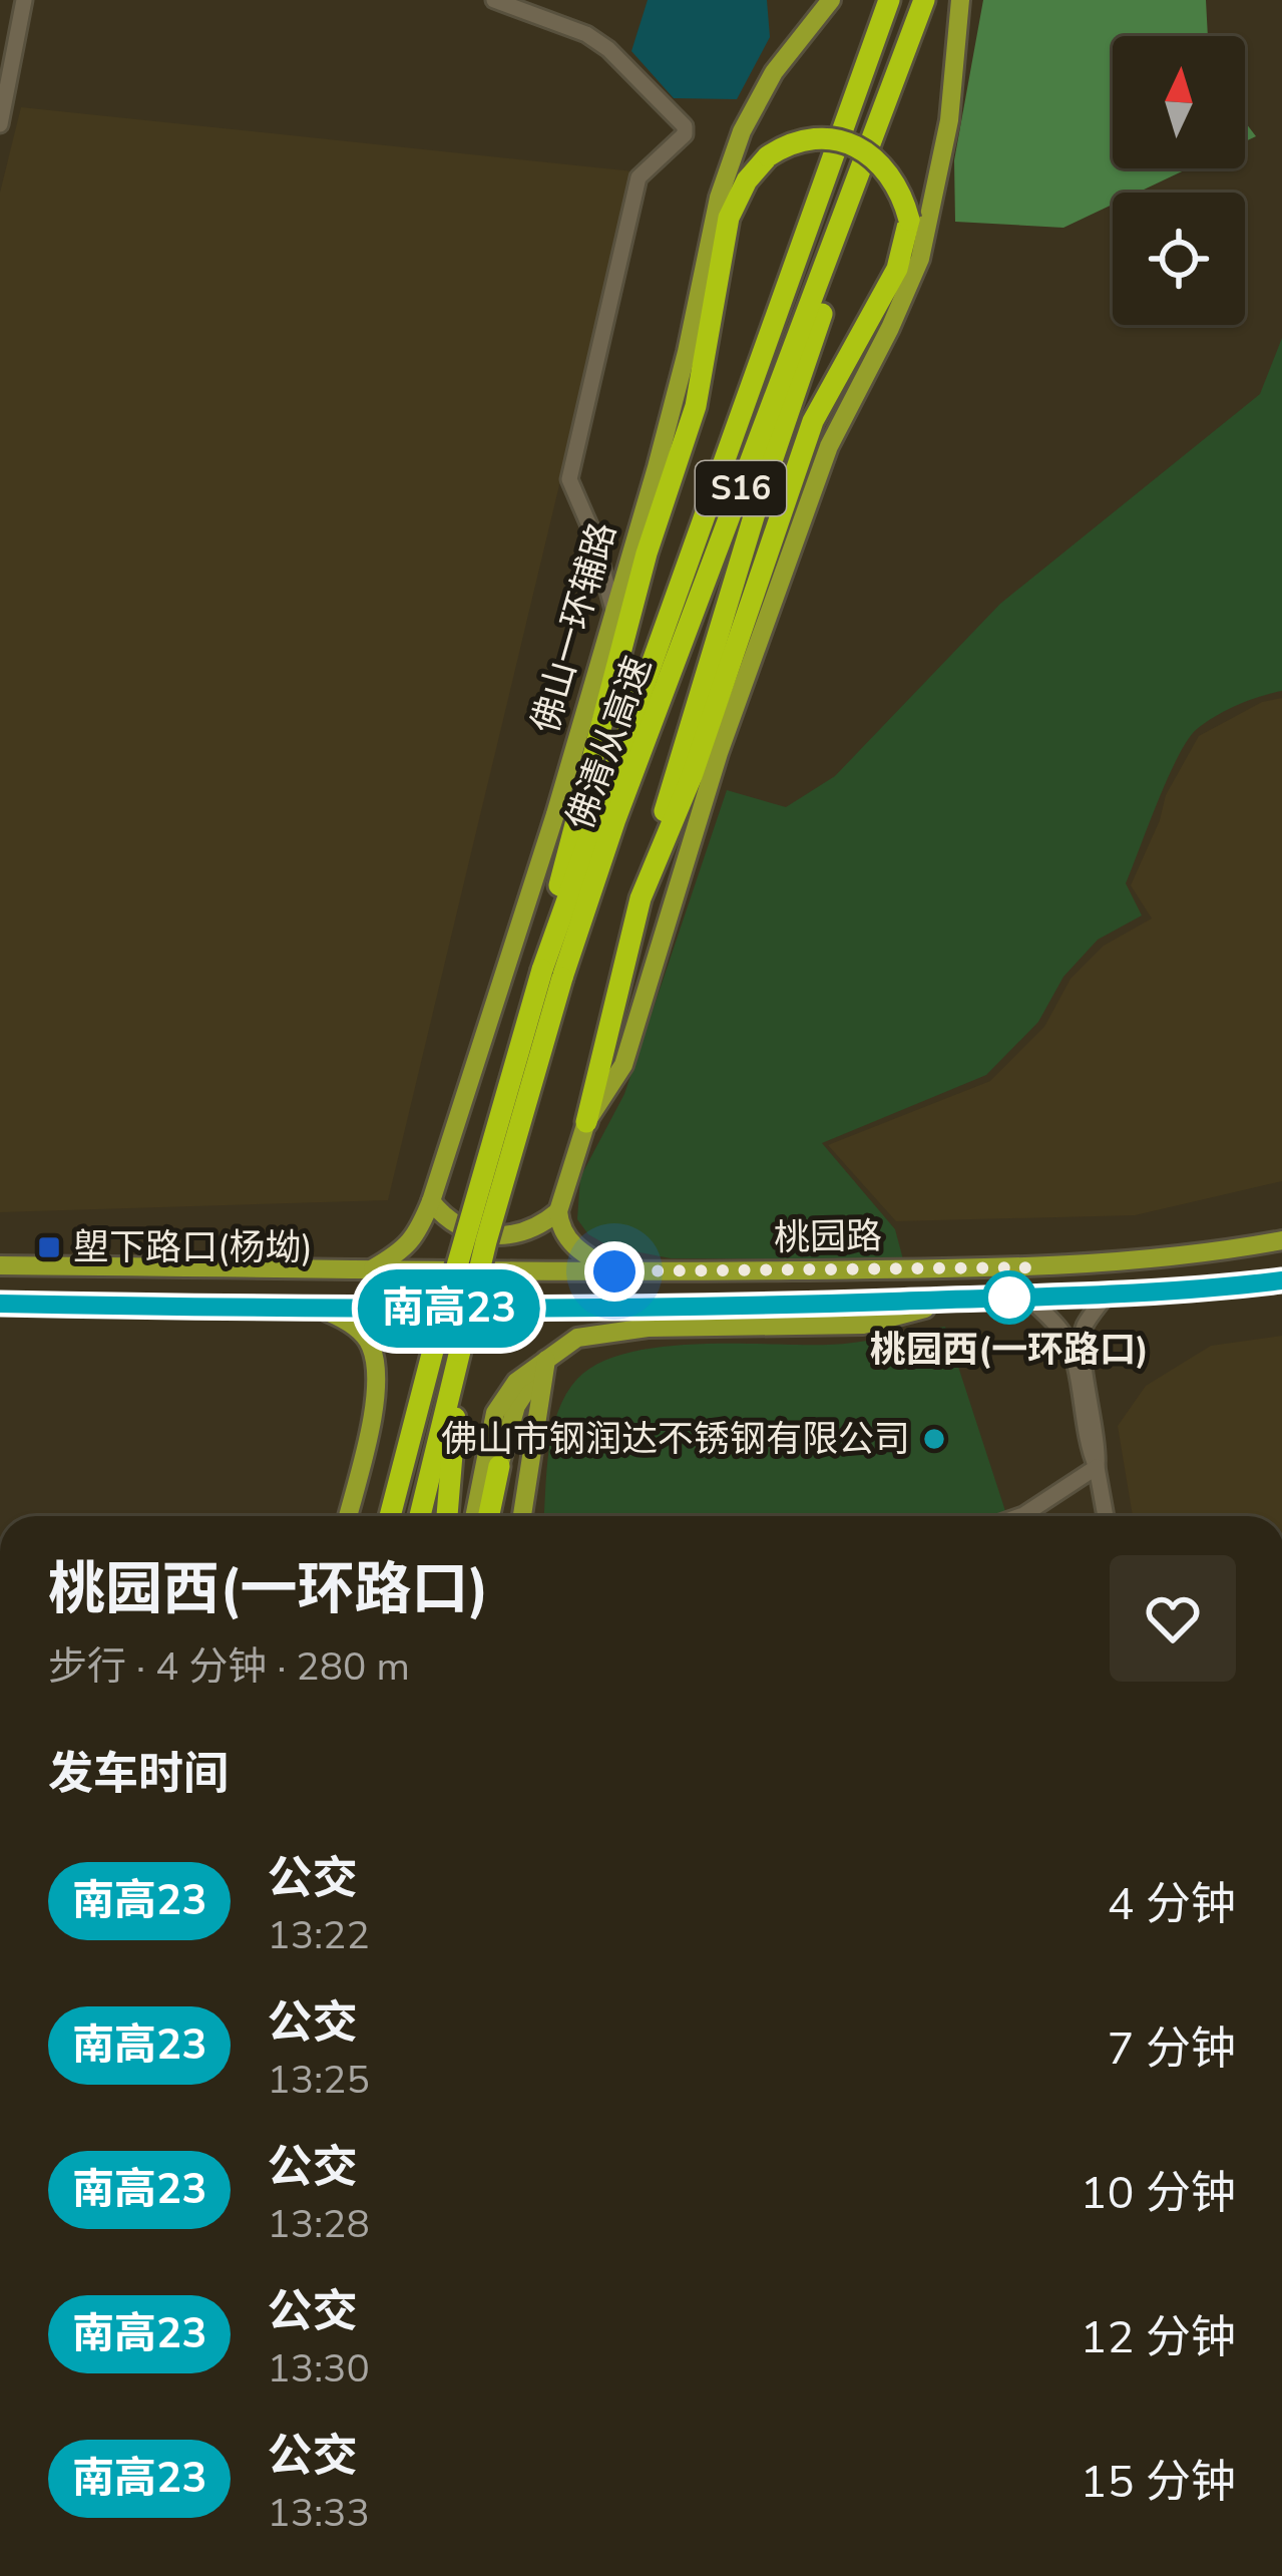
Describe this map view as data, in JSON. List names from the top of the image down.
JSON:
{
  "streets": {
    "highway": ["S16", "佛清从高速"],
    "main road": ["佛山一环辅路", "桃园路"]
  },
  "crossings": [
    ["佛山一环辅路", "桃园路"]
  ],
  "places": {
    "transit": ["塱下路口(杨坳)"],
    "other": ["桃园西(一环路口)", "佛山市钢润达不锈钢有限公司"]
  },
  "lines": ["bus line 南高23"],
  "north": "top",
  "page": {
    "on_map": "南高23",
    "heading": [
      ["桃园西(一环路口)", "步行 · 4 分钟 · 280 m"],
      "发车时间"
    ],
    "list": [
      {
        "mark": "南高23",
        "name": "公交",
        "note": "13:22",
        "value": "4 分钟"
      },
      {
        "mark": "南高23",
        "name": "公交",
        "note": "13:25",
        "value": "7 分钟"
      },
      {
        "mark": "南高23",
        "name": "公交",
        "note": "13:28",
        "value": "10 分钟"
      },
      {
        "mark": "南高23",
        "name": "公交",
        "note": "13:30",
        "value": "12 分钟"
      },
      {
        "mark": "南高23",
        "name": "公交",
        "note": "13:33",
        "value": "15 分钟"
      }
    ]
  }
}
